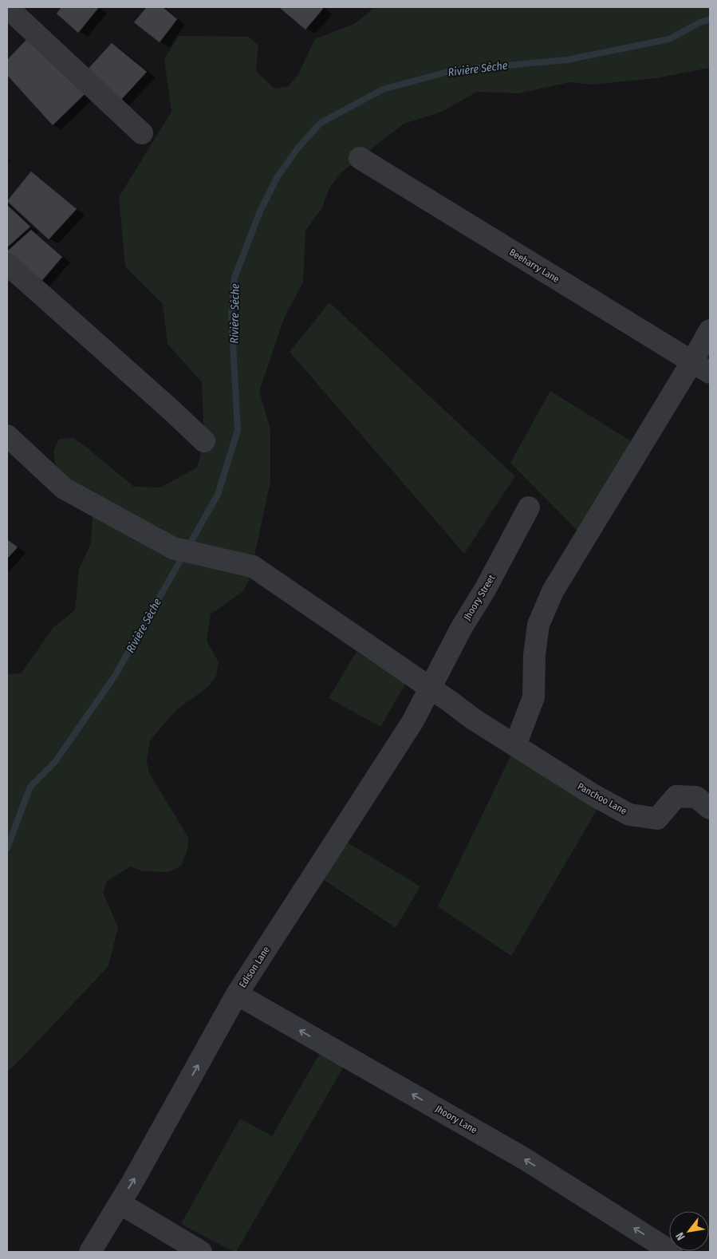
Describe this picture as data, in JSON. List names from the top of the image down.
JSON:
{
  "streets": {
    "street": [
      "Beeharry Lane",
      "Jhoory Street",
      "Panchoo Lane",
      "Edison Lane",
      "Jhoory Lane"
    ]
  },
  "crossings": [
    ["Jhoory Street", "Edison Lane"],
    ["Edison Lane", "Jhoory Lane"]
  ],
  "one_way": ["Edison Lane", "Jhoory Lane"],
  "water": ["Rivière Sèche"],
  "north": "bottom left"
}
